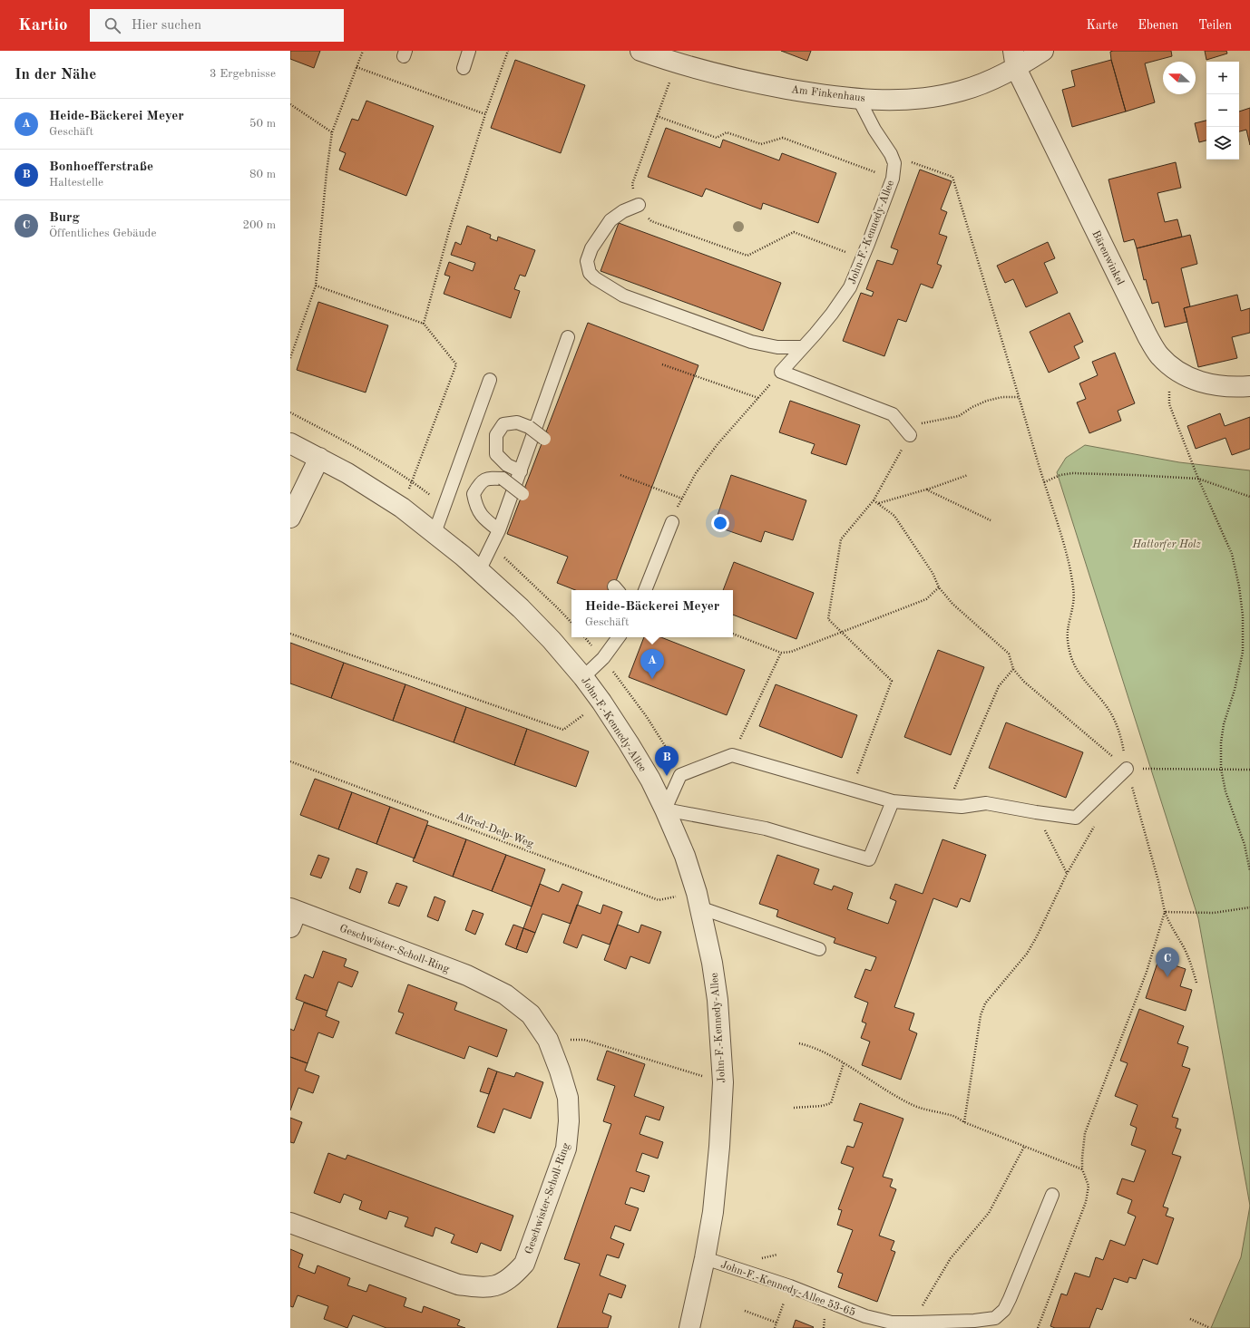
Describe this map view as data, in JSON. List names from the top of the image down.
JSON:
{
  "streets": {
    "street": [
      "Am Finkenhaus",
      "John-F.-Kennedy-Allee",
      "Bärenwinkel",
      "Geschwister-Scholl-Ring"
    ],
    "lane": ["John-F.-Kennedy-Allee 53-65"],
    "path": ["Alfred-Delp-Weg"]
  },
  "crossings": [
    ["Am Finkenhaus", "John-F.-Kennedy-Allee"],
    ["Am Finkenhaus", "Bärenwinkel"],
    ["John-F.-Kennedy-Allee", "Alfred-Delp-Weg"],
    ["John-F.-Kennedy-Allee", "John-F.-Kennedy-Allee 53-65"]
  ],
  "parks": ["Hattorfer Holz"],
  "north": "left",
  "page": {
    "header": "Kartio",
    "search": "Hier suchen",
    "nav": ["Karte", "Ebenen", "Teilen"],
    "heading": ["In der Nähe", "3 Ergebnisse"],
    "map_buttons": ["+", "−"],
    "list": [
      {
        "mark": "A",
        "name": "Heide-Bäckerei Meyer",
        "note": "Geschäft",
        "value": "50 m"
      },
      {
        "mark": "B",
        "name": "Bonhoefferstraße",
        "note": "Haltestelle",
        "value": "80 m"
      },
      {
        "mark": "C",
        "name": "Burg",
        "note": "Öffentliches Gebäude",
        "value": "200 m"
      }
    ],
    "popup": ["Heide-Bäckerei Meyer", "Geschäft"],
    "pins": ["A", "B", "C"]
  }
}
